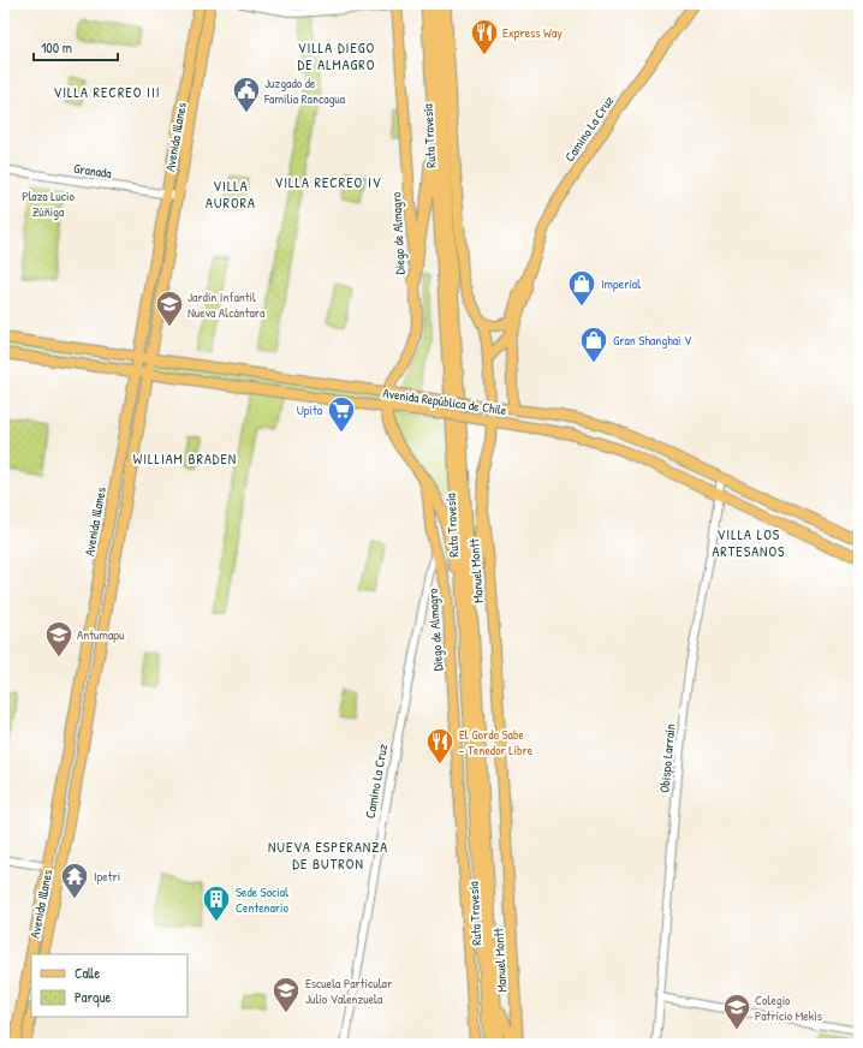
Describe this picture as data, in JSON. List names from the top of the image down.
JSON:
{
  "streets": {
    "highway": ["Ruta Travesía"],
    "main road": [
      "Camino La Cruz",
      "Avenida Illanes",
      "Diego de Almagro",
      "Avenida República de Chile",
      "Manuel Montt"
    ],
    "street": ["Granada", "Obispo Larraín"]
  },
  "crossings": [
    ["Camino La Cruz", "Diego de Almagro"],
    ["Camino La Cruz", "Avenida República de Chile"],
    ["Avenida Illanes", "Granada"],
    ["Avenida Illanes", "Avenida República de Chile"],
    ["Diego de Almagro", "Avenida República de Chile"],
    ["Avenida República de Chile", "Manuel Montt"],
    ["Avenida República de Chile", "Obispo Larraín"]
  ],
  "districts": [
    "VILLA DIEGO DE ALMAGRO",
    "VILLA RECREO III",
    "VILLA RECREO IV",
    "VILLA AURORA",
    "WILLIAM BRADEN",
    "VILLA LOS ARTESANOS",
    "NUEVA ESPERANZA DE BUTRON"
  ],
  "parks": ["Plaza Lucio Zúñiga"],
  "places": {
    "restaurant": ["Express Way", "El Gordo Sabe - Tenedor Libre"],
    "public building": ["Juzgado de Familia Rancagua"],
    "shop": ["Imperial", "Gran Shanghai V"],
    "school or university": [
      "Jardín Infantil Nueva Alcántara",
      "Antumapu",
      "Escuela Particular Julio Valenzuela",
      "Colegio Patricio Mekis"
    ],
    "supermarket": ["Upita"],
    "temple": ["Ipetri"],
    "building": ["Sede Social Centenario"]
  },
  "legend": ["Calle", "Parque"],
  "scale_bar": "100 m"
}
